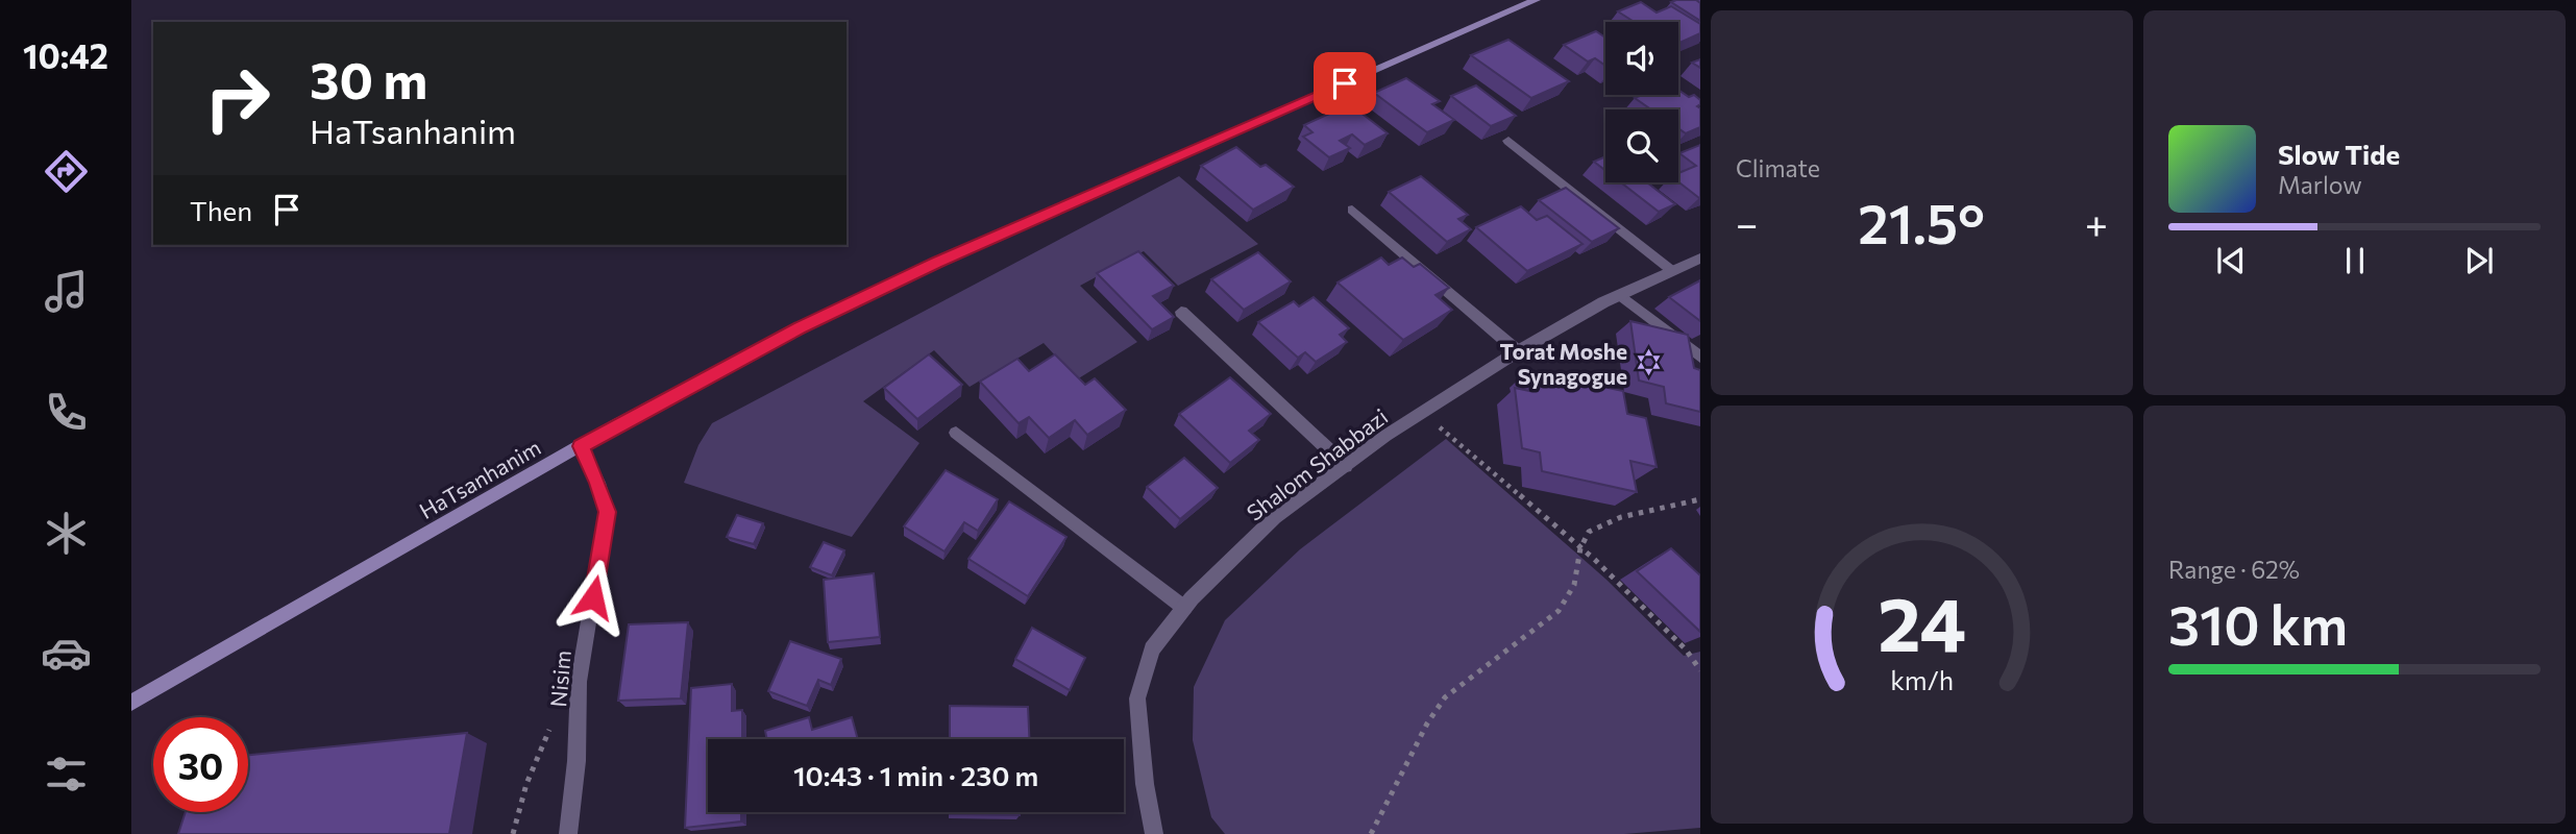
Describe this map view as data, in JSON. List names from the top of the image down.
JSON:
{
  "streets": {
    "main road": ["HaTsanhanim"],
    "street": ["Shalom Shabbazi", "Nisim"]
  },
  "crossings": [
    ["HaTsanhanim", "Nisim"]
  ],
  "places": {
    "synagogue": ["Torat Moshe Synagogue"]
  },
  "page": {
    "tabs": "10:42",
    "tile": [
      "Climate",
      ["Range · 62%", "310 km"]
    ],
    "turn": ["30 m", "HaTsanhanim"],
    "song": ["Slow Tide", "Marlow"],
    "then": "Then",
    "heat": ["−", "21.5°", "+"],
    "limit": "30",
    "trip": "10:43 · 1 min · 230 m",
    "gauge": ["24", "km/h"]
  }
}
